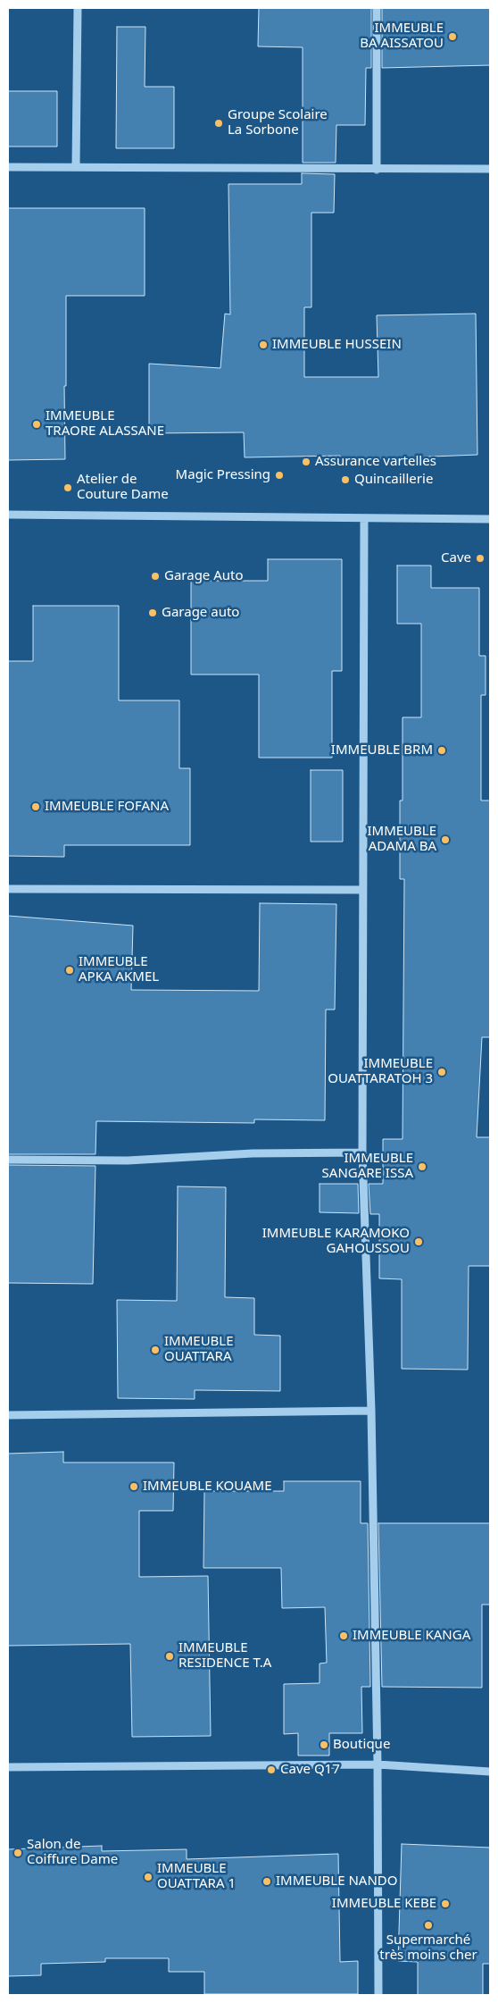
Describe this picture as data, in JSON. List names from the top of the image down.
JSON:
{
  "places": [
    "IMMEUBLE BA AISSATOU",
    "Groupe Scolaire La Sorbone",
    "IMMEUBLE HUSSEIN",
    "IMMEUBLE TRAORE ALASSANE",
    "Assurance vartelles",
    "Magic Pressing",
    "Quincaillerie",
    "Atelier de Couture Dame",
    "Cave",
    "Garage Auto",
    "Garage auto",
    "IMMEUBLE BRM",
    "IMMEUBLE FOFANA",
    "IMMEUBLE ADAMA BA",
    "IMMEUBLE APKA AKMEL",
    "IMMEUBLE OUATTARATOH 3",
    "IMMEUBLE SANGARE ISSA",
    "IMMEUBLE KARAMOKO GAHOUSSOU",
    "IMMEUBLE OUATTARA",
    "IMMEUBLE KOUAME",
    "IMMEUBLE KANGA",
    "IMMEUBLE RESIDENCE T.A",
    "Boutique",
    "Cave Q17",
    "Salon de Coiffure Dame",
    "IMMEUBLE OUATTARA 1",
    "IMMEUBLE NANDO",
    "IMMEUBLE KEBE",
    "Supermarché très moins cher"
  ]
}
